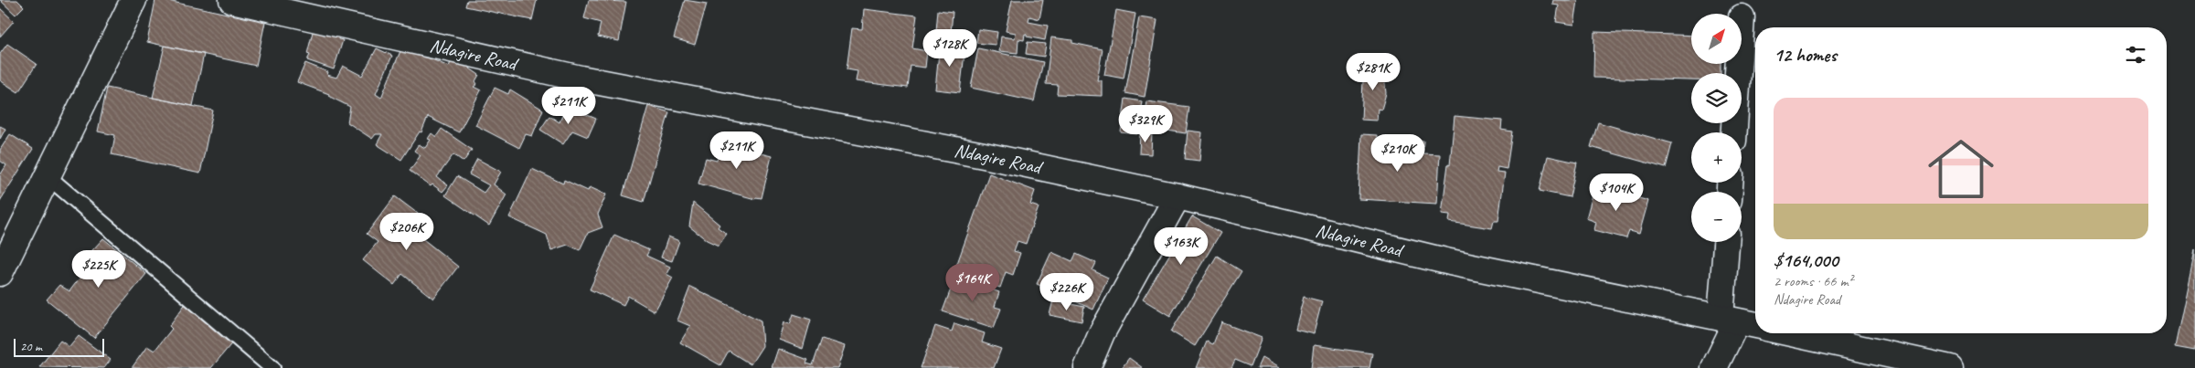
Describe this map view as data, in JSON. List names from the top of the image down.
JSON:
{
  "streets": {
    "street": ["Ndagire Road"]
  },
  "scale_bar": "20 m",
  "north": "top right",
  "page": {
    "map_buttons": ["+", "−"],
    "heading": "12 homes",
    "price": [
      "$128K",
      "$281K",
      "$211K",
      "$329K",
      "$211K",
      "$210K",
      "$104K",
      "$206K",
      "$163K",
      "$225K",
      "$164K",
      "$226K"
    ],
    "list": [
      {
        "name": "$164,000",
        "note": "2 rooms · 66 m² · Ndagire Road"
      }
    ],
    "scale": "20 m"
  }
}
